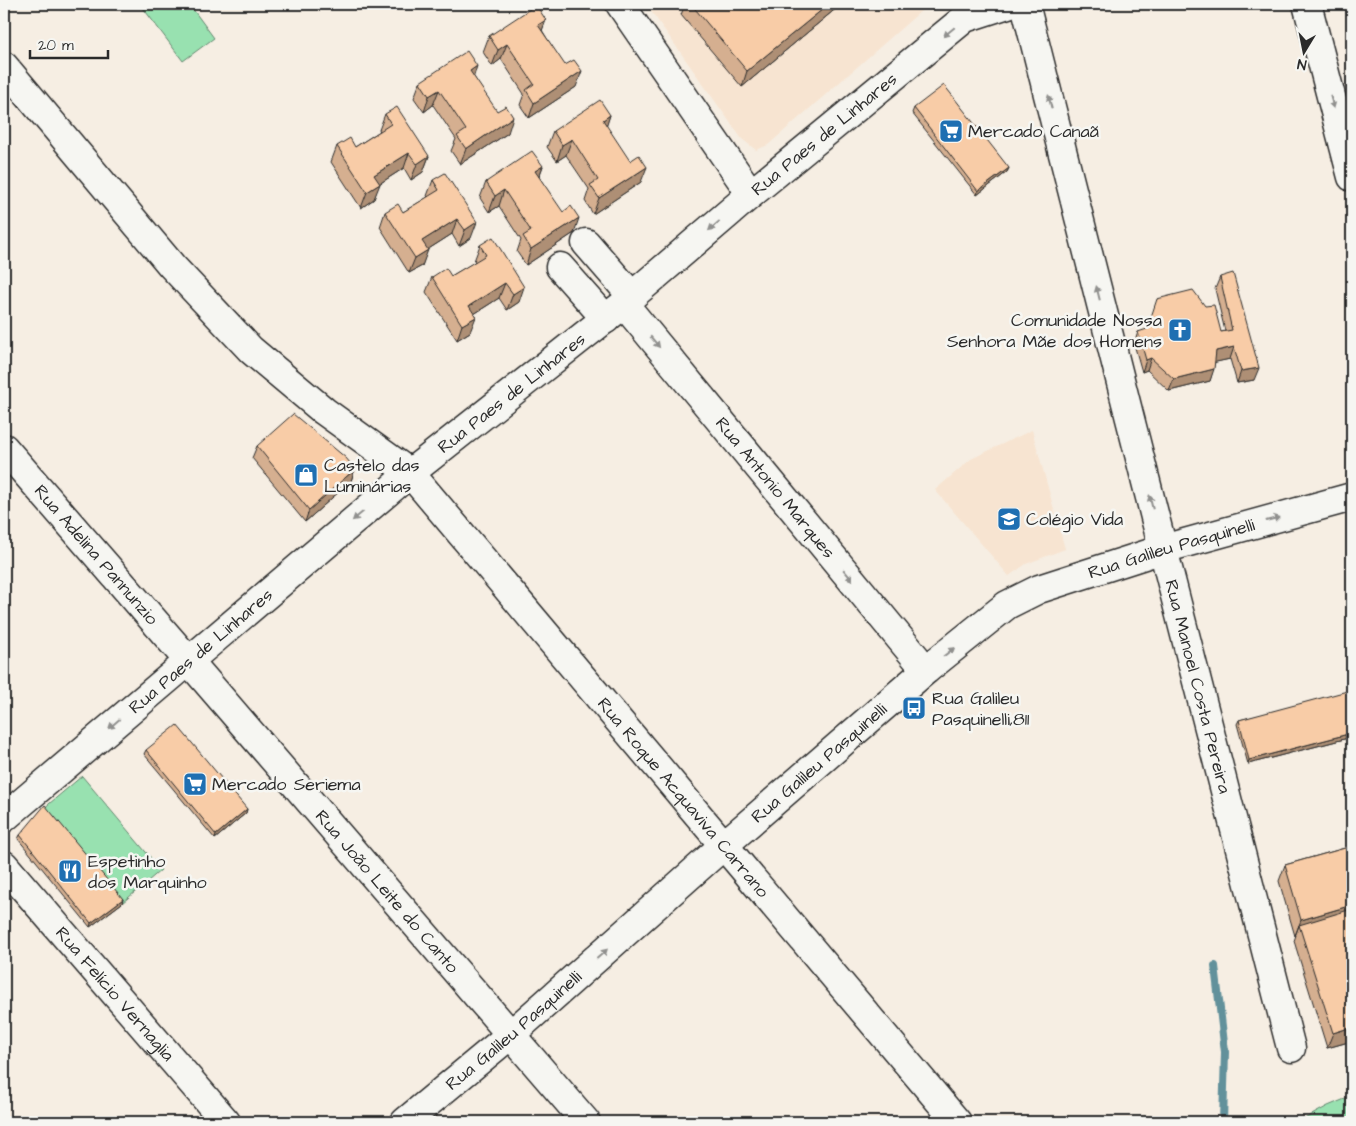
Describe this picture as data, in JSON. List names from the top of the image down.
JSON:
{
  "streets": {
    "street": [
      "Rua Paes de Linhares",
      "Rua Antonio Marques",
      "Rua Galileu Pasquinelli",
      "Rua Adelina Pannunzio",
      "Rua Manoel Costa Pereira",
      "Rua Roque Acquaviva Carrano",
      "Rua João Leite do Canto",
      "Rua Felício Vernaglia"
    ]
  },
  "crossings": [
    ["Rua Paes de Linhares", "Rua Antonio Marques"],
    ["Rua Paes de Linhares", "Rua Adelina Pannunzio"],
    ["Rua Paes de Linhares", "Rua Roque Acquaviva Carrano"],
    ["Rua Paes de Linhares", "Rua João Leite do Canto"],
    ["Rua Antonio Marques", "Rua Galileu Pasquinelli"],
    ["Rua Galileu Pasquinelli", "Rua Manoel Costa Pereira"],
    ["Rua Galileu Pasquinelli", "Rua Roque Acquaviva Carrano"],
    ["Rua Galileu Pasquinelli", "Rua João Leite do Canto"],
    ["Rua Adelina Pannunzio", "Rua João Leite do Canto"]
  ],
  "one_way": [
    "Rua Paes de Linhares",
    "Rua Antonio Marques",
    "Rua Galileu Pasquinelli",
    "Rua Manoel Costa Pereira"
  ],
  "places": {
    "supermarket": ["Mercado Canaã", "Mercado Seriema"],
    "church": ["Comunidade Nossa Senhora Mãe dos Homens"],
    "shop": ["Castelo das Luminárias"],
    "school or university": ["Colégio Vida"],
    "bus stop": ["Rua Galileu Pasquinelli,811"],
    "restaurant": ["Espetinho dos Marquinho"]
  },
  "scale_bar": "20 m",
  "north": "bottom"
}
